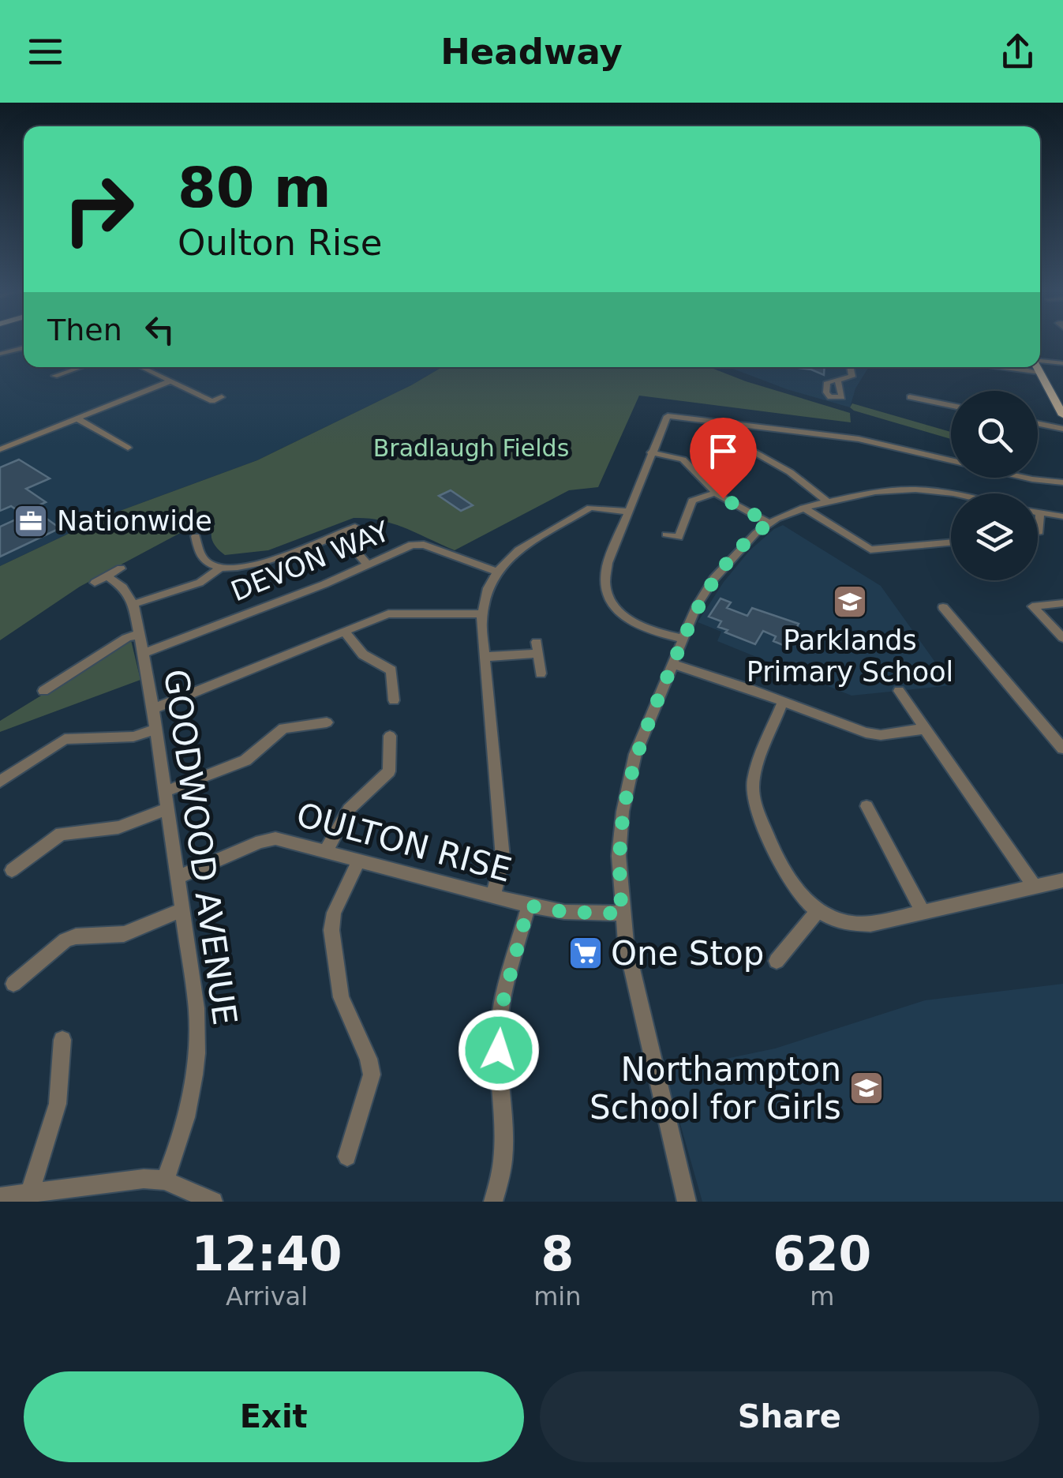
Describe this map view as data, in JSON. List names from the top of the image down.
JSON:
{
  "streets": {
    "street": ["DEVON WAY", "OULTON RISE", "GOODWOOD AVENUE"]
  },
  "crossings": [
    ["DEVON WAY", "GOODWOOD AVENUE"],
    ["OULTON RISE", "GOODWOOD AVENUE"]
  ],
  "parks": ["Bradlaugh Fields"],
  "places": {
    "office": ["Nationwide"],
    "school or university": ["Parklands Primary School", "Northampton School for Girls"],
    "supermarket": ["One Stop"]
  },
  "page": {
    "header": "Headway",
    "turn": ["80 m", "Oulton Rise"],
    "then": "Then",
    "eta": [
      "12:40",
      "Arrival",
      "8",
      "min",
      "620",
      "m"
    ],
    "buttons": ["Exit", "Share"]
  }
}
